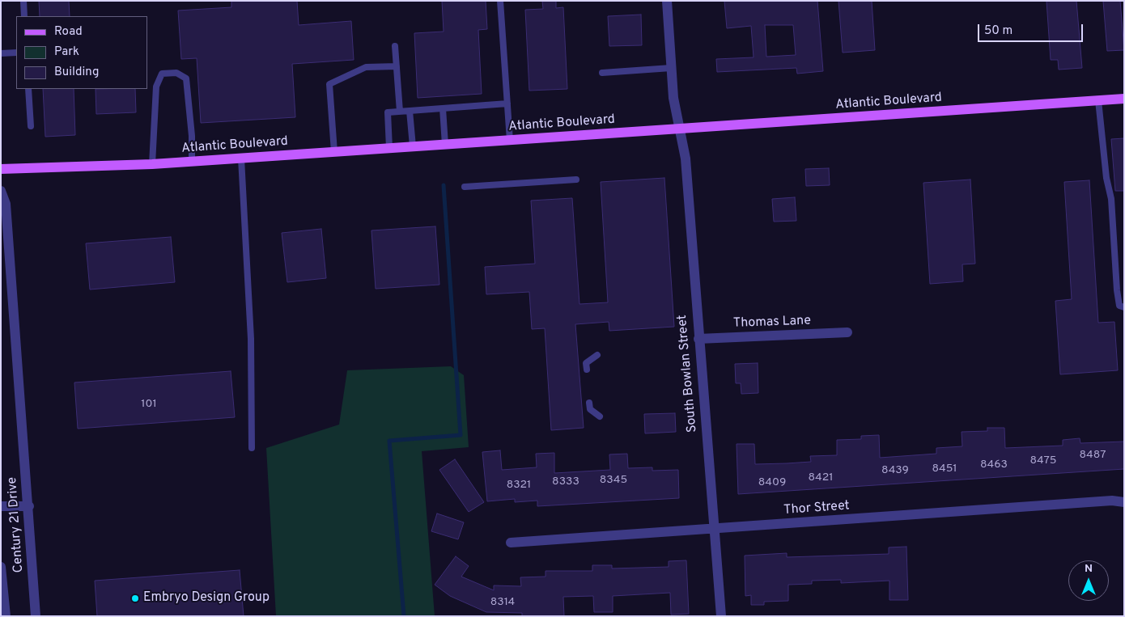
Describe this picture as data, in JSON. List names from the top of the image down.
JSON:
{
  "streets": {
    "main road": ["Atlantic Boulevard"],
    "street": [
      "Thomas Lane",
      "South Bowlan Street",
      "Thor Street",
      "Century 21 Drive"
    ]
  },
  "crossings": [
    ["Atlantic Boulevard", "South Bowlan Street"],
    ["Thomas Lane", "South Bowlan Street"],
    ["South Bowlan Street", "Thor Street"]
  ],
  "places": ["Embryo Design Group"],
  "house_numbers": [
    "101",
    "8487",
    "8475",
    "8463",
    "8451",
    "8439",
    "8421",
    "8345",
    "8333",
    "8409",
    "8321",
    "8314"
  ],
  "legend": ["Road", "Park", "Building"],
  "scale_bar": "50 m",
  "north": "top"
}
